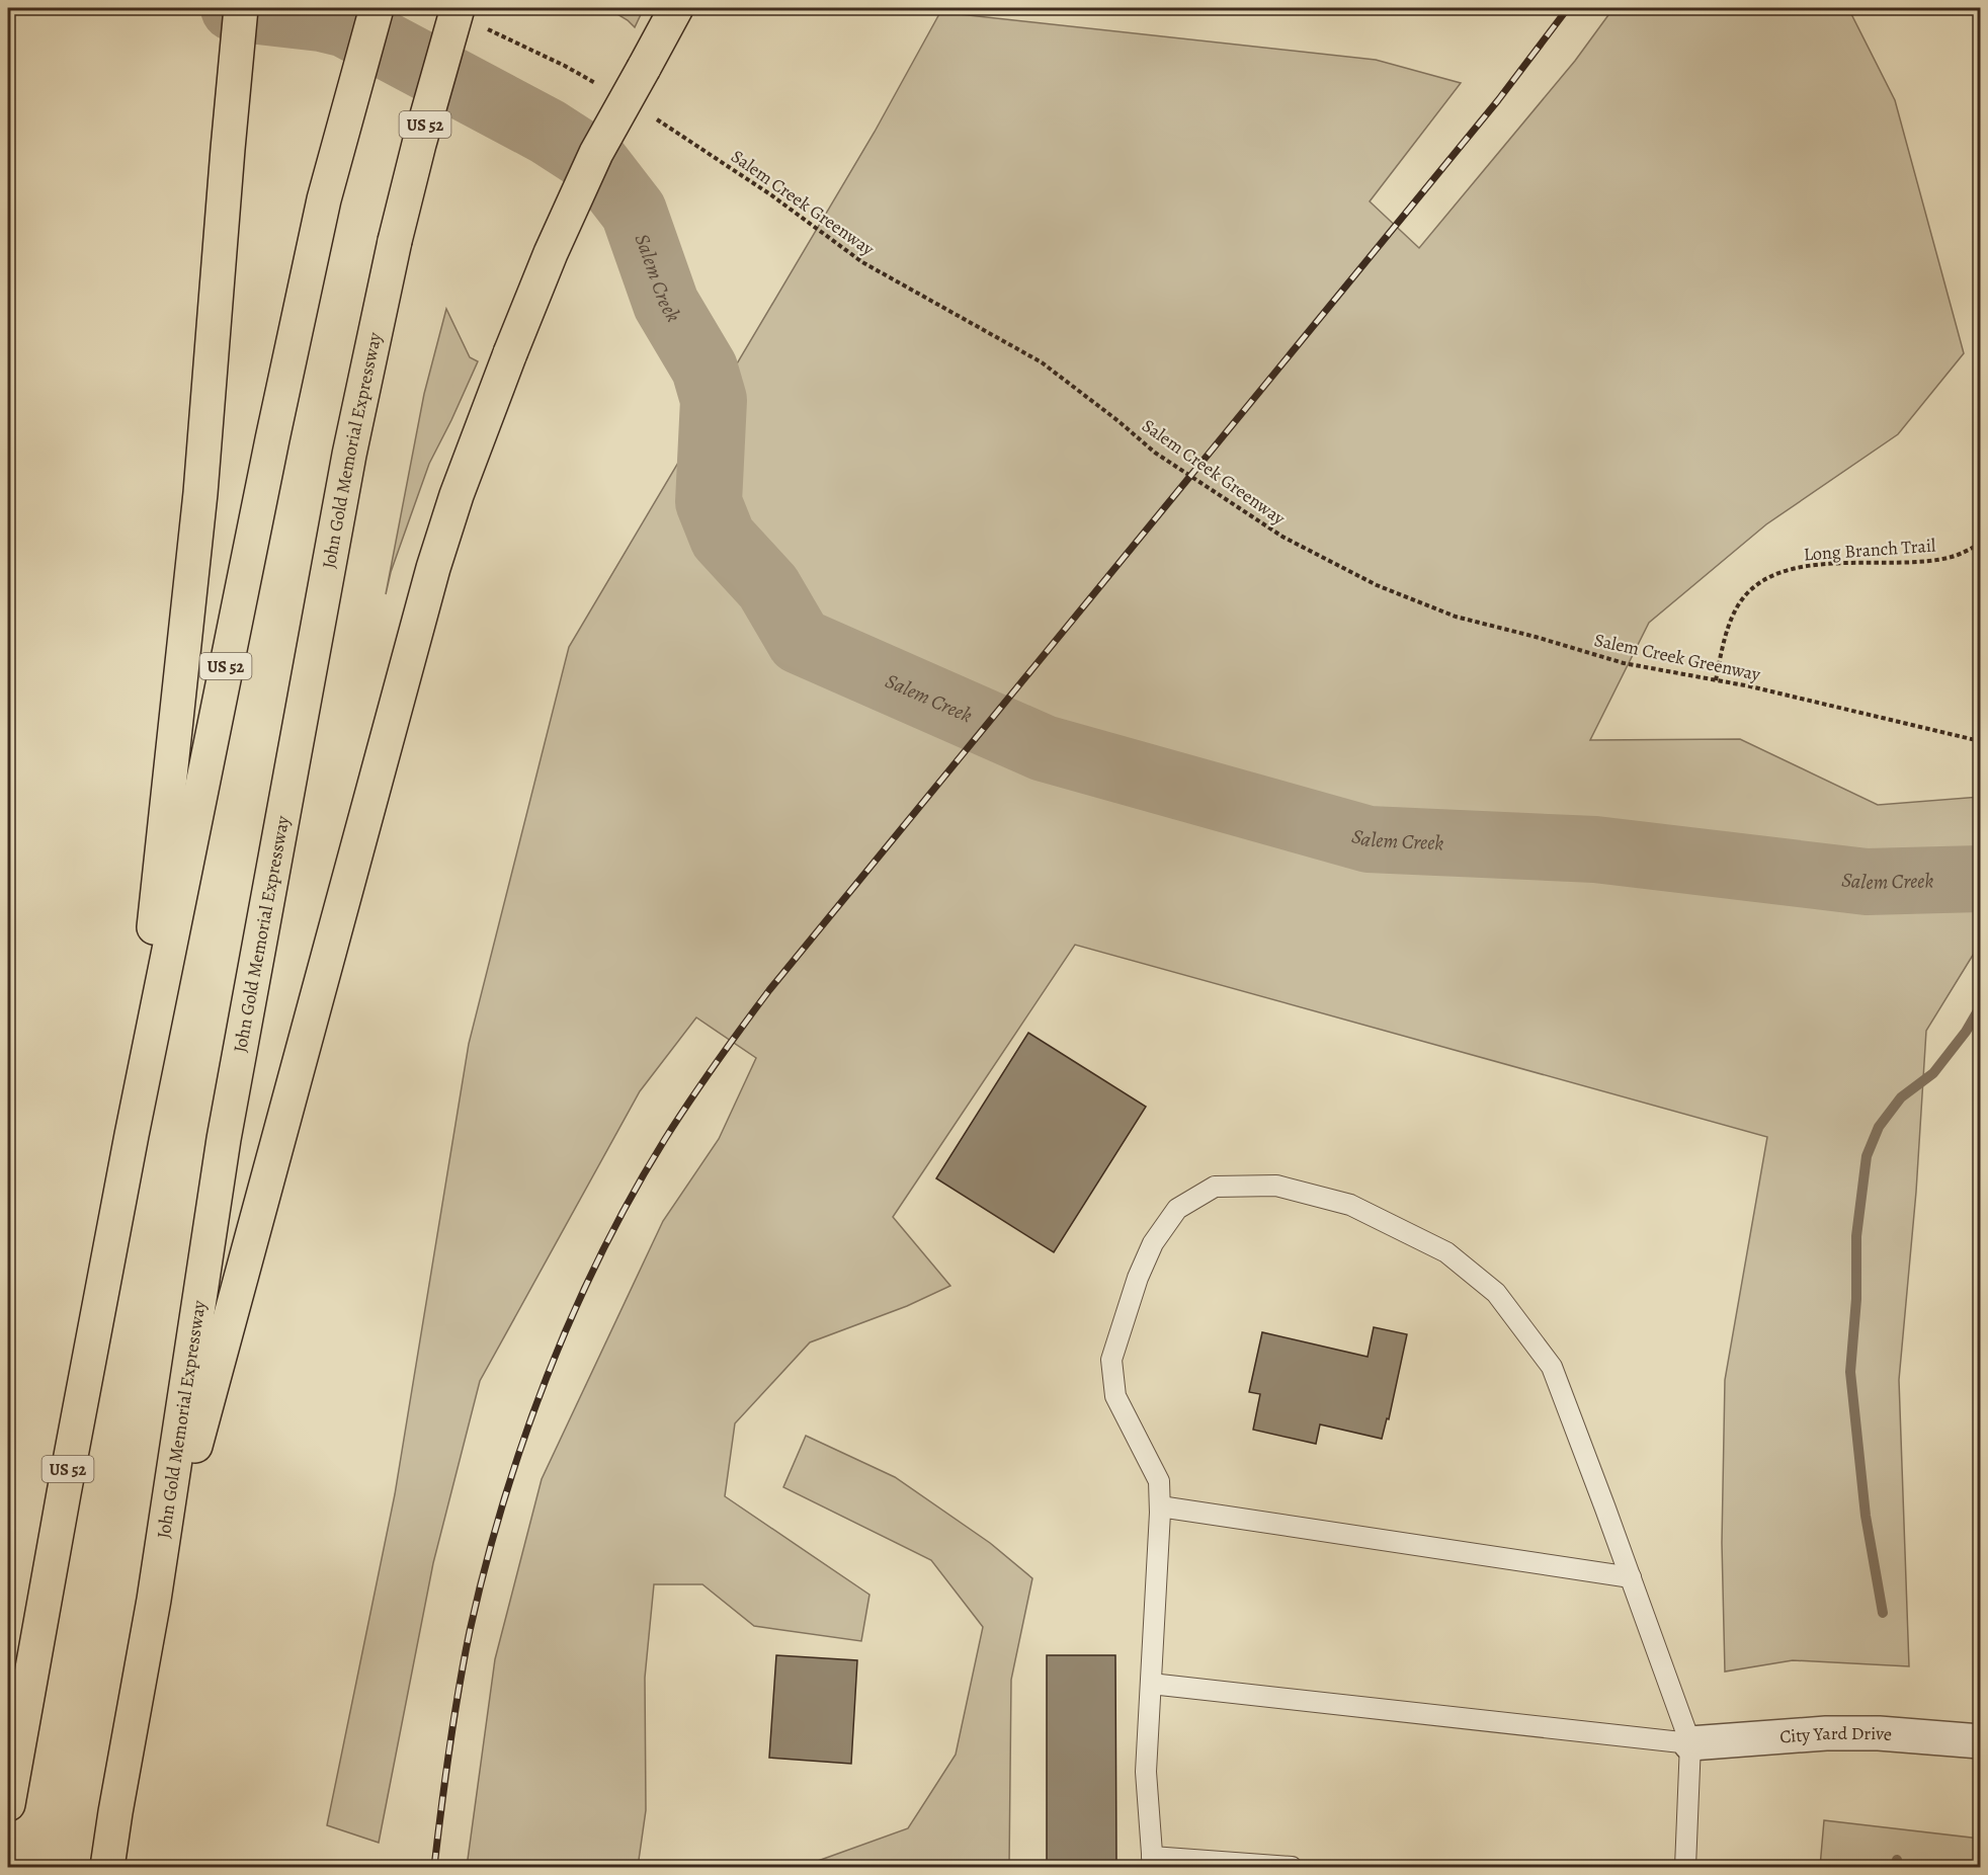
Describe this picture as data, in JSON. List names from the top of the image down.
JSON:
{
  "streets": {
    "highway": ["US 52", "John Gold Memorial Expressway"],
    "street": ["City Yard Drive"],
    "path": ["Salem Creek Greenway", "Long Branch Trail"]
  },
  "crossings": [
    ["Salem Creek Greenway", "Long Branch Trail"]
  ],
  "water": ["Salem Creek"]
}
